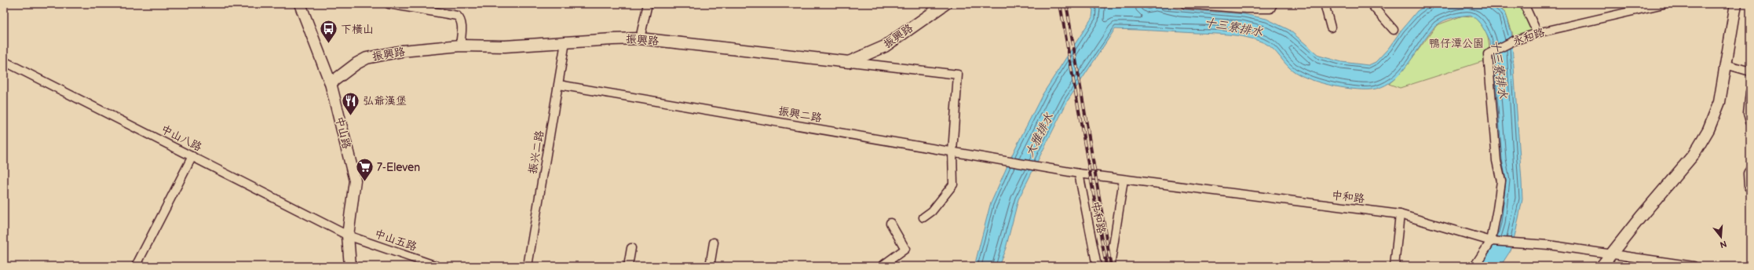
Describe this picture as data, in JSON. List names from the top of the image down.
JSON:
{
  "streets": {
    "street": [
      "振興路",
      "永和路",
      "振興二路",
      "中山路",
      "中山八路",
      "振兴二路",
      "中和路",
      "中山五路"
    ]
  },
  "crossings": [
    ["振興路", "中山路"],
    ["振興路", "振兴二路"],
    ["永和路", "中和路"],
    ["振興二路", "振兴二路"],
    ["振興二路", "中和路"],
    ["中山路", "中山八路"],
    ["中山路", "中山五路"],
    ["中山八路", "中山五路"]
  ],
  "water": ["十三寮排水", "大雅排水"],
  "parks": ["鴨仔潭公園"],
  "places": {
    "bus stop": ["下橫山"],
    "restaurant": ["弘爺漢堡"],
    "supermarket": ["7-Eleven"]
  },
  "north": "bottom"
}
